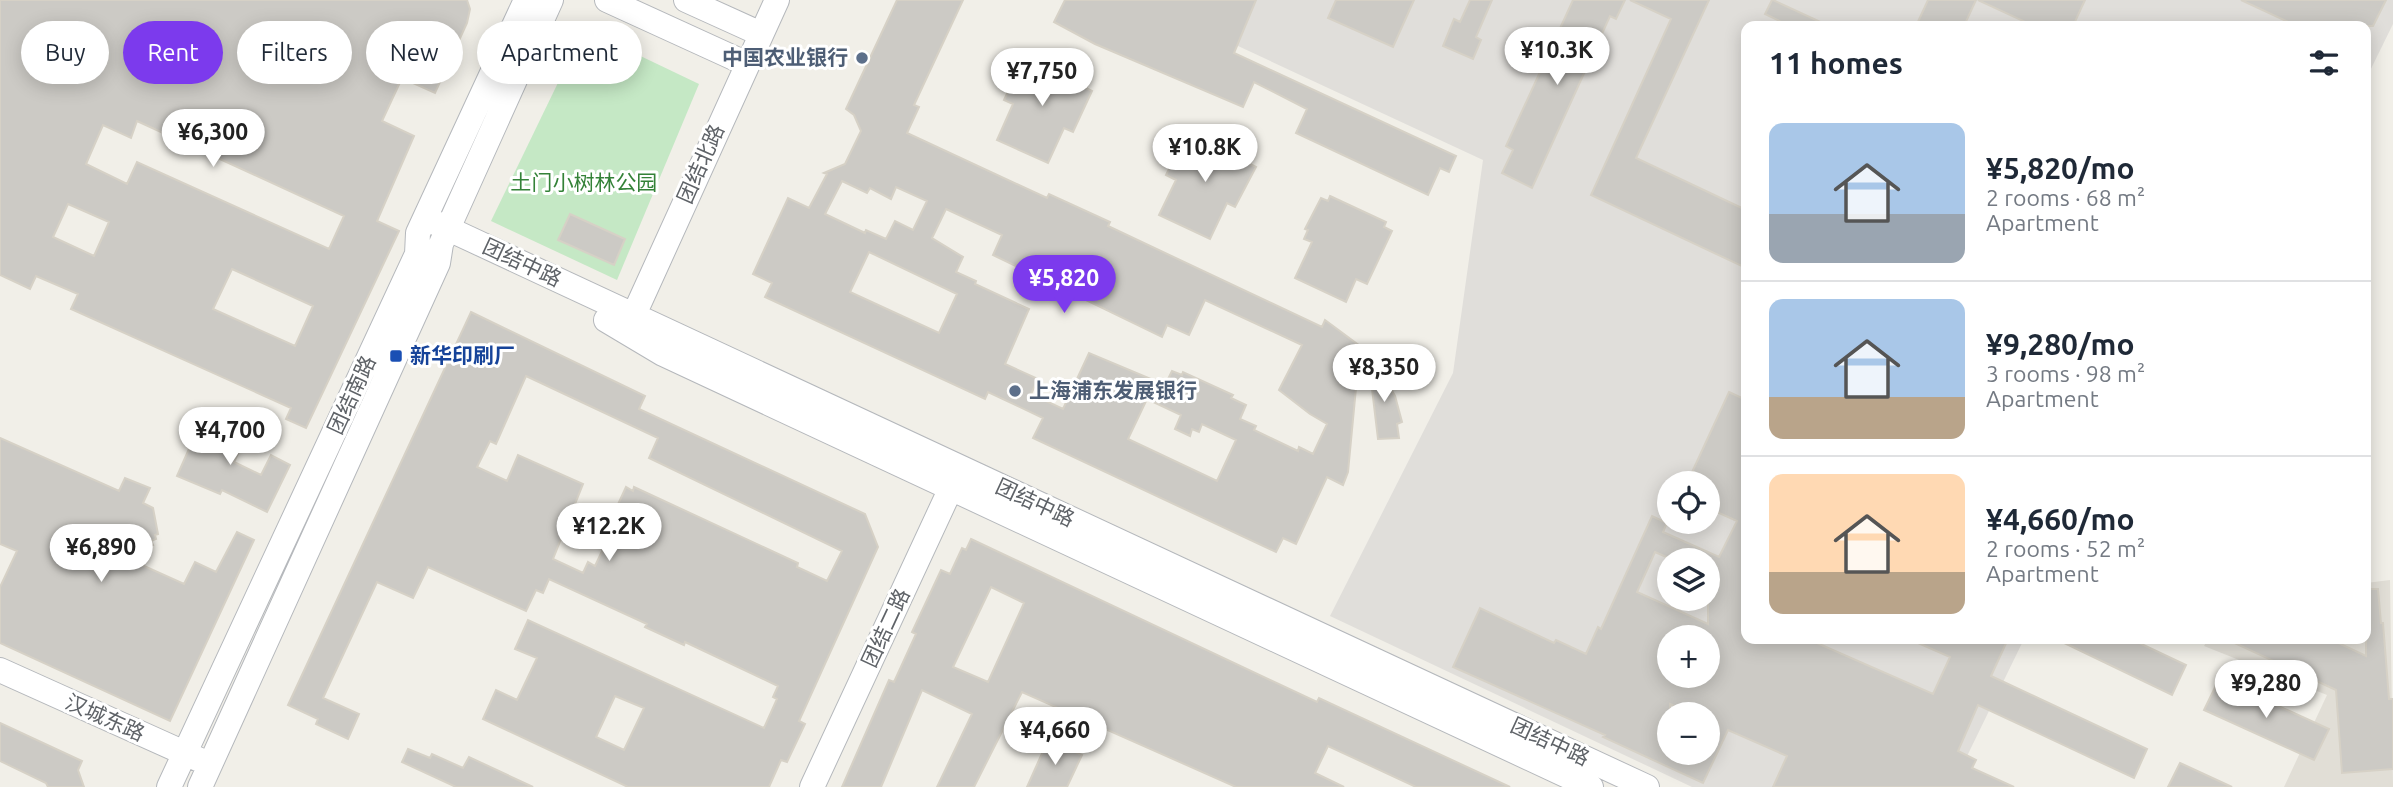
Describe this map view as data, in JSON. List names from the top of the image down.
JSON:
{
  "streets": {
    "street": [
      "团结北路",
      "团结中路",
      "团结南路",
      "团结二路",
      "汉城东路"
    ]
  },
  "crossings": [
    ["团结北路", "团结中路"],
    ["团结中路", "团结南路"],
    ["团结中路", "团结二路"],
    ["团结南路", "汉城东路"]
  ],
  "parks": ["土门小树林公园"],
  "places": {
    "other": ["中国农业银行", "上海浦东发展银行"],
    "transit": ["新华印刷厂"]
  },
  "page": {
    "chip": [
      "Buy",
      "Rent",
      "Filters",
      "New",
      "Apartment"
    ],
    "heading": "11 homes",
    "price": [
      "¥10.3K",
      "¥7,750",
      "¥6,300",
      "¥10.8K",
      "¥5,820",
      "¥8,350",
      "¥4,700",
      "¥12.2K",
      "¥6,890",
      "¥9,280",
      "¥4,660"
    ],
    "list": [
      {
        "name": "¥5,820/mo",
        "note": "2 rooms · 68 m² · Apartment"
      },
      {
        "name": "¥9,280/mo",
        "note": "3 rooms · 98 m² · Apartment"
      },
      {
        "name": "¥4,660/mo",
        "note": "2 rooms · 52 m² · Apartment"
      }
    ],
    "map_buttons": ["+", "−"]
  }
}
